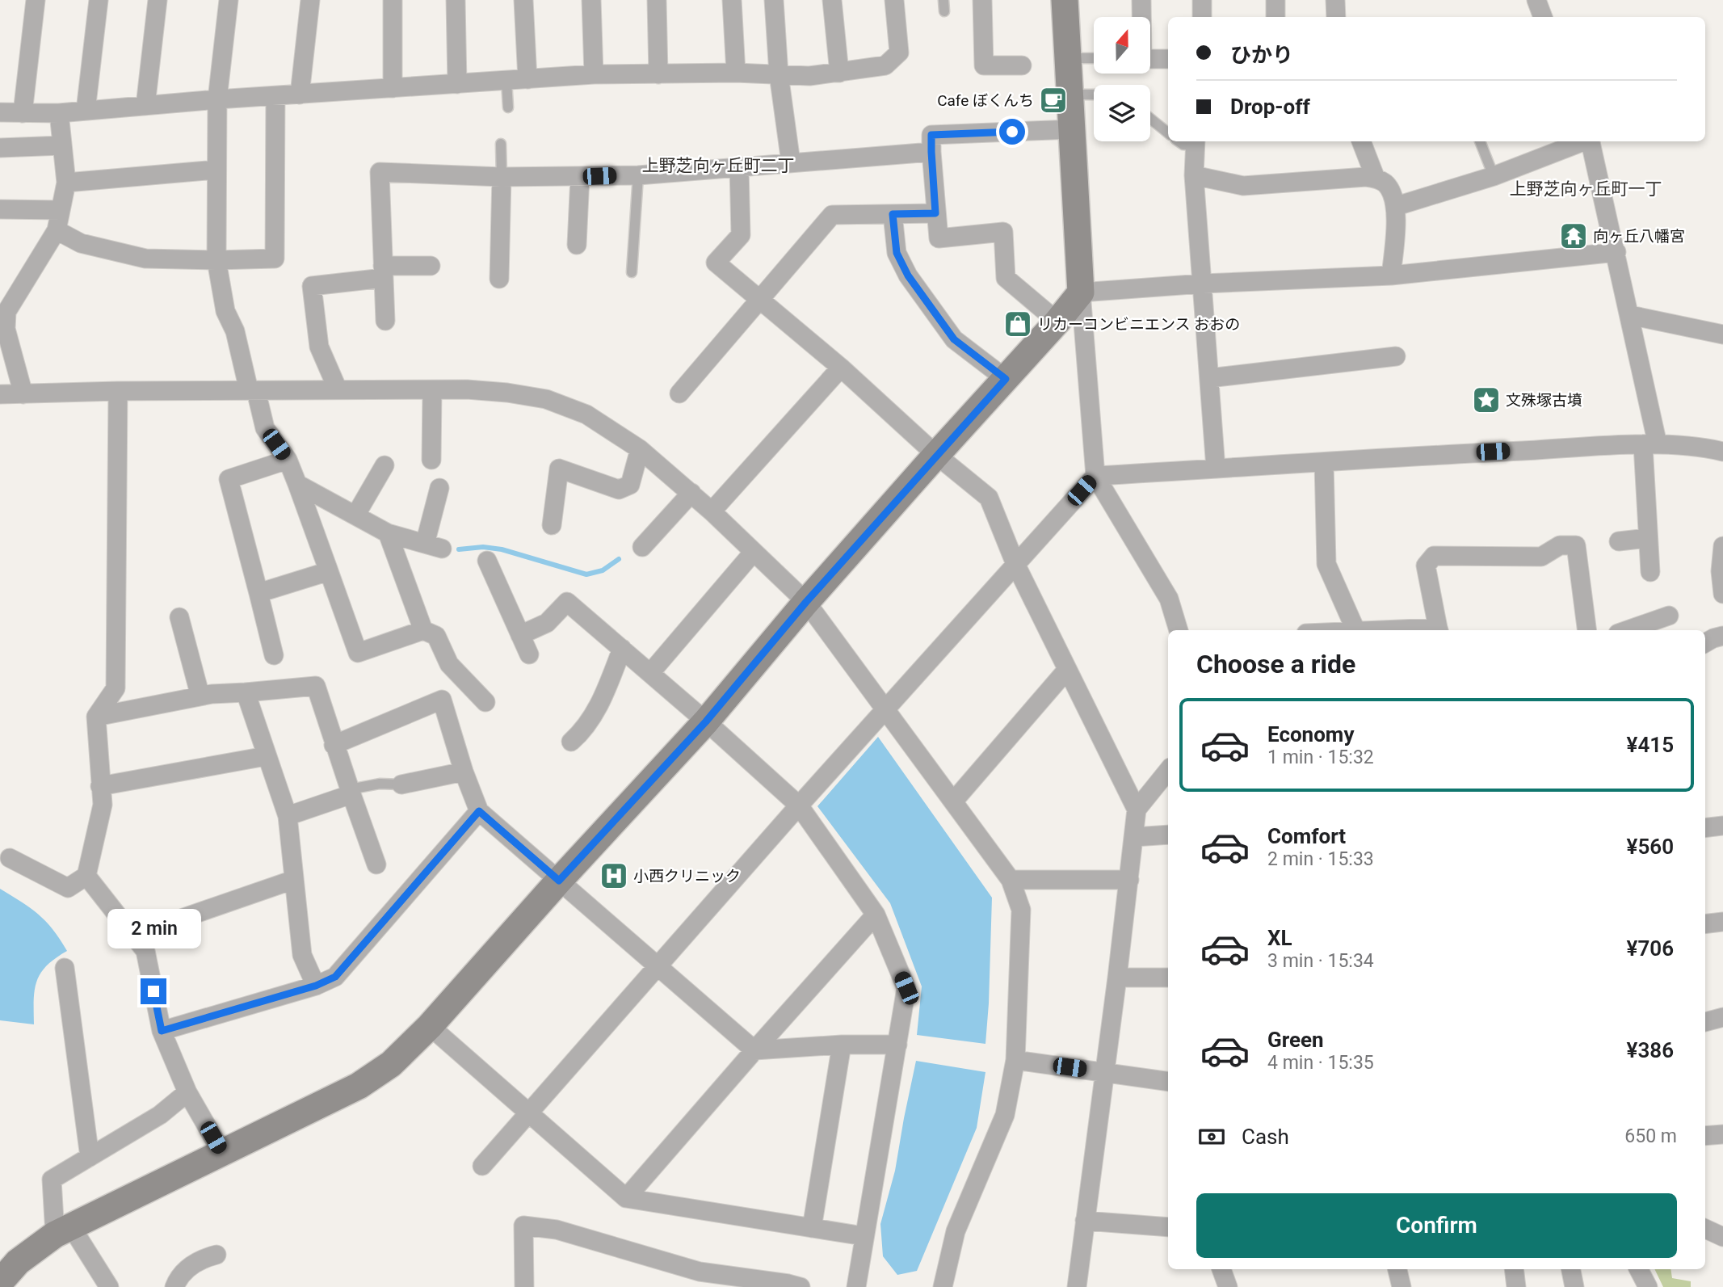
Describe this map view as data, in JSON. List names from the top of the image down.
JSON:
{
  "districts": ["上野芝向ヶ丘町二丁", "上野芝向ヶ丘町一丁"],
  "places": {
    "cafe": ["Cafe ぼくんち"],
    "temple": ["向ヶ丘八幡宮"],
    "shop": ["リカーコンビニエンス おおの"],
    "place": ["文殊塚古墳"],
    "hospital": ["小西クリニック"]
  },
  "north": "top",
  "page": {
    "banner": ["ひかり", "Drop-off"],
    "heading": "Choose a ride",
    "list": [
      {
        "name": "Economy",
        "note": "1 min · 15:32",
        "value": "¥415"
      },
      {
        "name": "Comfort",
        "note": "2 min · 15:33",
        "value": "¥560"
      },
      {
        "name": "XL",
        "note": "3 min · 15:34",
        "value": "¥706"
      },
      {
        "name": "Green",
        "note": "4 min · 15:35",
        "value": "¥386"
      }
    ],
    "bubble": "2 min",
    "pay": ["Cash", "650 m"],
    "buttons": "Confirm"
  }
}
